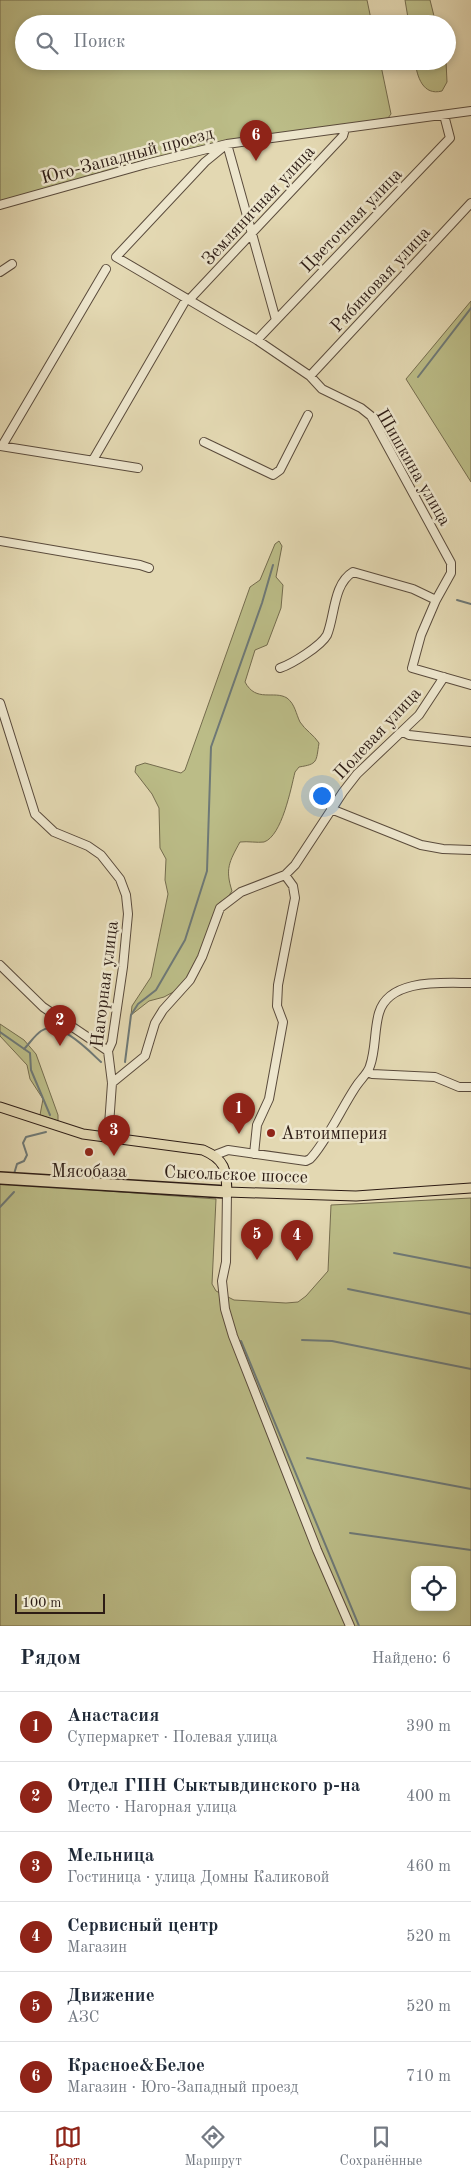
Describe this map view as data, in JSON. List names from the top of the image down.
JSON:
{
  "streets": {
    "highway": ["Сысольское шоссе"],
    "street": [
      "Юго-Западный проезд",
      "Земляничная улица",
      "Цветочная улица",
      "Рябиновая улица",
      "Шишкина улица",
      "Полевая улица",
      "Нагорная улица"
    ]
  },
  "crossings": [
    ["Юго-Западный проезд", "Земляничная улица"],
    ["Юго-Западный проезд", "Цветочная улица"],
    ["Юго-Западный проезд", "Шишкина улица"],
    ["Земляничная улица", "Шишкина улица"],
    ["Цветочная улица", "Шишкина улица"],
    ["Рябиновая улица", "Шишкина улица"],
    ["Шишкина улица", "Полевая улица"],
    ["Полевая улица", "Нагорная улица"]
  ],
  "places": ["Автоимперия", "Мясобаза"],
  "scale_bar": "100 m",
  "page": {
    "search": "Поиск",
    "pins": [
      "6",
      "2",
      "1",
      "3",
      "5",
      "4"
    ],
    "scale": "100 m",
    "heading": ["Рядом", "Найдено: 6"],
    "list": [
      {
        "mark": "1",
        "name": "Анастасия",
        "note": "Супермаркет · Полевая улица",
        "value": "390 m"
      },
      {
        "mark": "2",
        "name": "Отдел ГПН Сыктывдинского р-на",
        "note": "Место · Нагорная улица",
        "value": "400 m"
      },
      {
        "mark": "3",
        "name": "Мельница",
        "note": "Гостиница · улица Домны Каликовой",
        "value": "460 m"
      },
      {
        "mark": "4",
        "name": "Сервисный центр",
        "note": "Магазин",
        "value": "520 m"
      },
      {
        "mark": "5",
        "name": "Движение",
        "note": "АЗС",
        "value": "520 m"
      },
      {
        "mark": "6",
        "name": "Красное&Белое",
        "note": "Магазин · Юго-Западный проезд",
        "value": "710 m"
      }
    ],
    "nav": ["Карта", "Маршрут", "Сохранённые"]
  }
}
